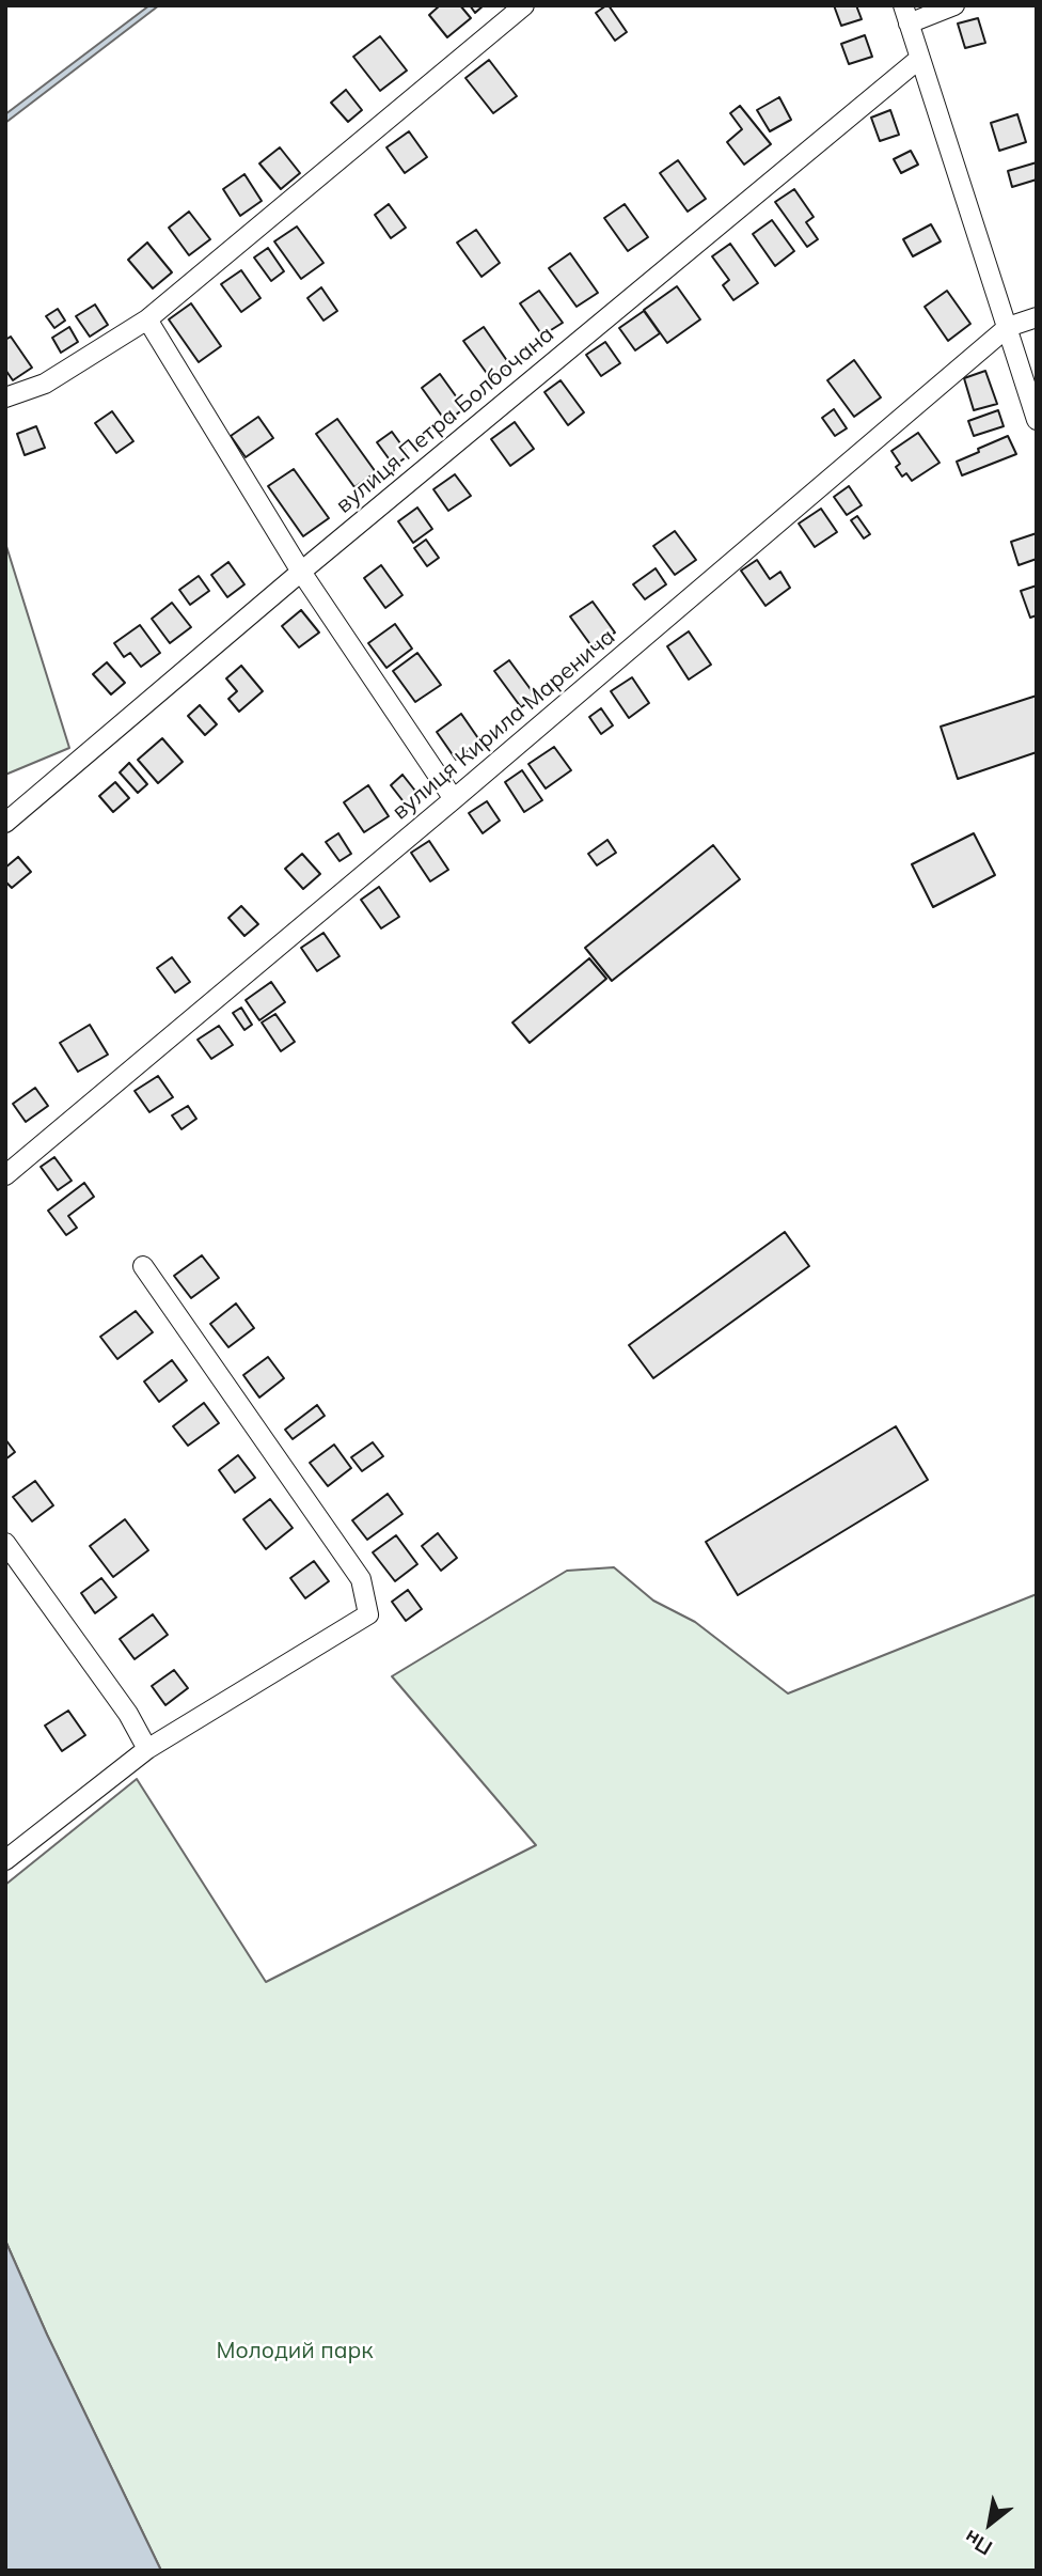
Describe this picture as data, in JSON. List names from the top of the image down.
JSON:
{
  "streets": {
    "street": ["вулиця Петра Болбочана", "вулиця Кирила Маренича"]
  },
  "parks": ["Молодий парк"],
  "north": "bottom left"
}
